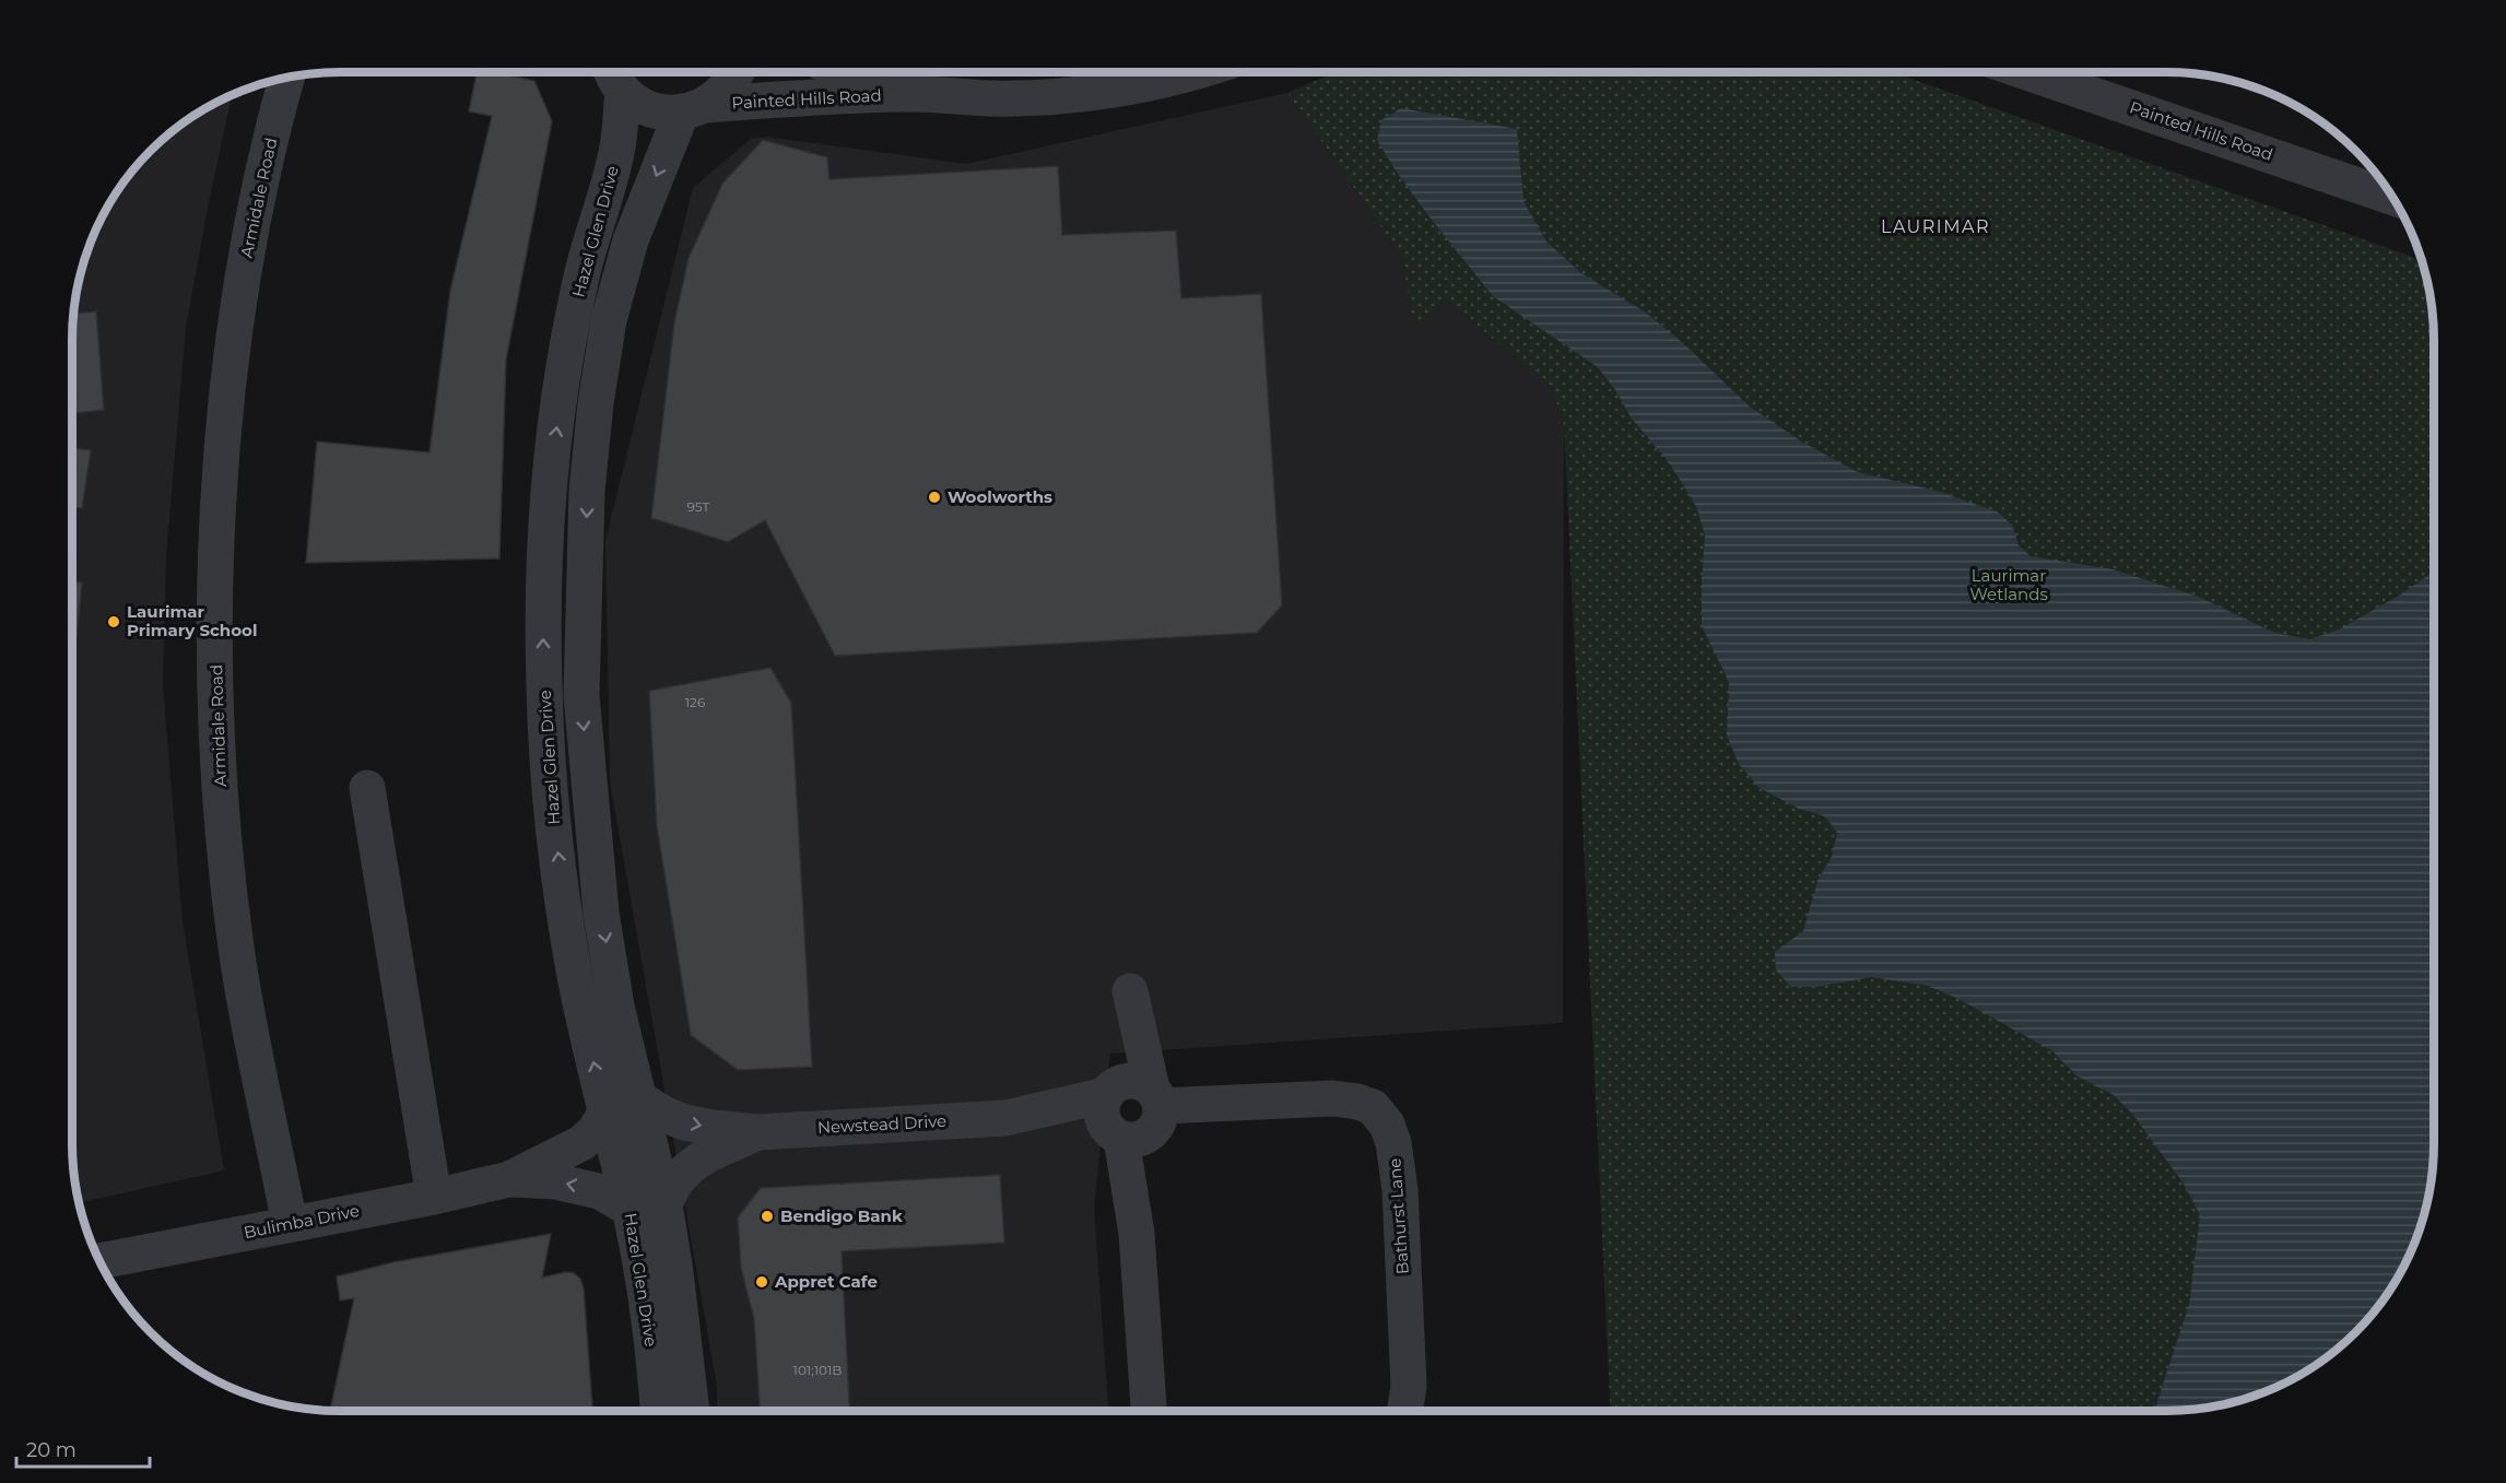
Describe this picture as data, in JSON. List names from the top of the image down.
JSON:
{
  "streets": {
    "street": [
      "Painted Hills Road",
      "Armidale Road",
      "Hazel Glen Drive",
      "Newstead Drive",
      "Bathurst Lane",
      "Bulimba Drive"
    ]
  },
  "crossings": [
    ["Painted Hills Road", "Hazel Glen Drive"],
    ["Armidale Road", "Bulimba Drive"],
    ["Hazel Glen Drive", "Newstead Drive"],
    ["Hazel Glen Drive", "Bulimba Drive"],
    ["Newstead Drive", "Bathurst Lane"],
    ["Newstead Drive", "Bulimba Drive"]
  ],
  "districts": ["LAURIMAR"],
  "parks": ["Laurimar Wetlands"],
  "places": [
    "Woolworths",
    "Laurimar Primary School",
    "Bendigo Bank",
    "Appret Cafe"
  ],
  "house_numbers": ["95T", "126", "101;101B"],
  "scale_bar": "20 m"
}
